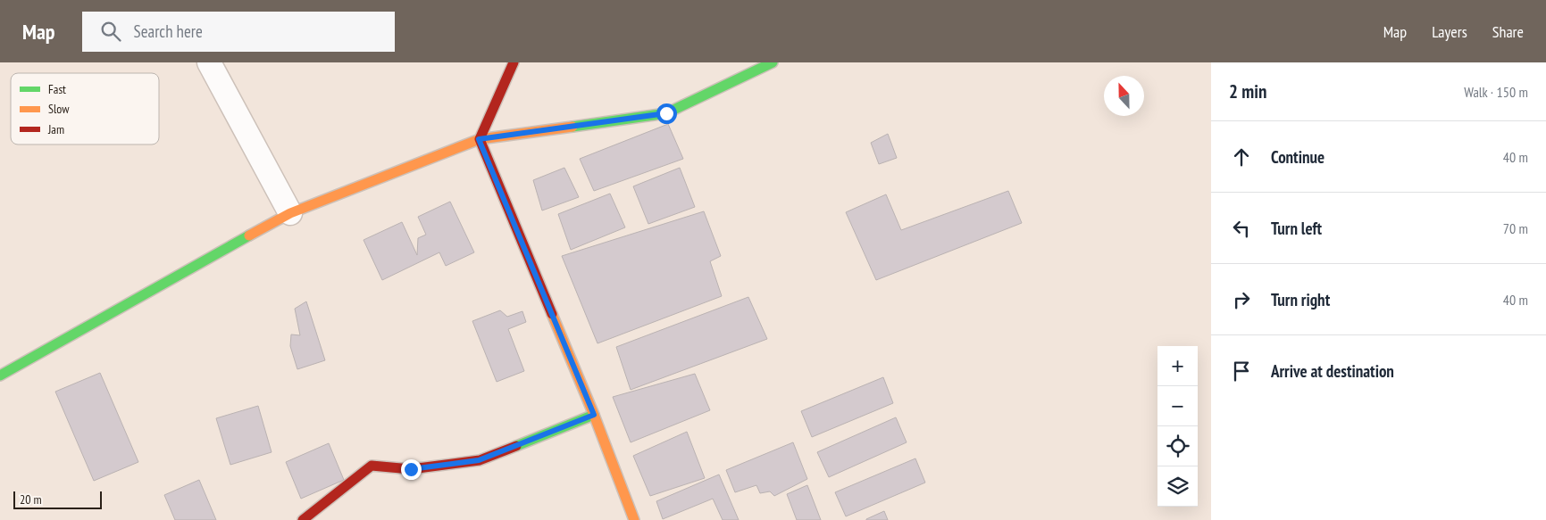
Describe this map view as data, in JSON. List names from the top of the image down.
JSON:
{
  "legend": ["Fast", "Slow", "Jam"],
  "scale_bar": "20 m",
  "north": "top",
  "page": {
    "header": "Map",
    "search": "Search here",
    "nav": ["Map", "Layers", "Share"],
    "heading": ["2 min", "Walk · 150 m"],
    "list": [
      ["Continue", "40 m"],
      ["Turn left", "70 m"],
      ["Turn right", "40 m"],
      "Arrive at destination"
    ],
    "map_buttons": ["+", "−"],
    "scale": "20 m"
  }
}
